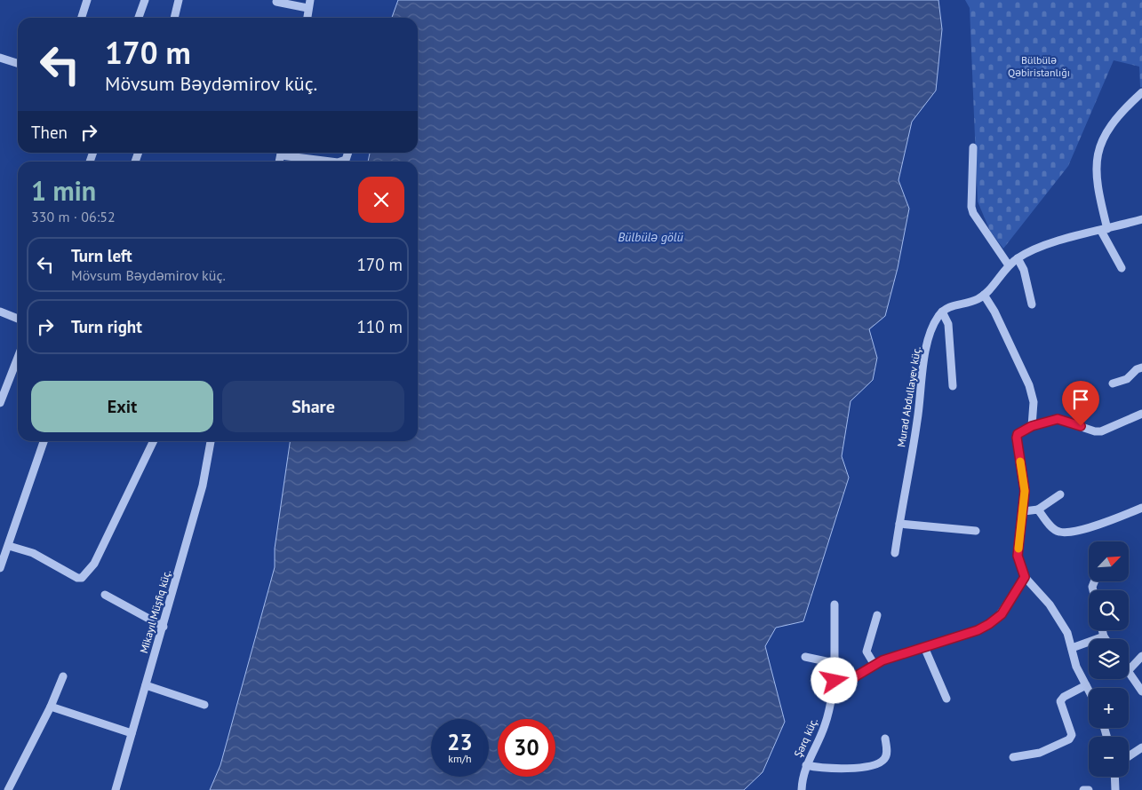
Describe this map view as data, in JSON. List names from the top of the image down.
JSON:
{
  "streets": {
    "street": ["Murad Abdullayev küç.", "Mikayıl Müşfiq küç.", "Şərq küç."]
  },
  "water": ["Bülbülə gölü"],
  "parks": ["Bülbülə Qəbiristanlığı"],
  "north": "top right",
  "page": {
    "turn": ["170 m", "Mövsum Bəydəmirov küç."],
    "then": "Then",
    "heading": ["1 min", "330 m · 06:52"],
    "list": [
      {
        "name": "Turn left",
        "note": "Mövsum Bəydəmirov küç.",
        "value": "170 m"
      },
      {
        "name": "Turn right",
        "value": "110 m"
      }
    ],
    "buttons": ["Exit", "Share"],
    "map_buttons": ["+", "−"],
    "speed": "23 km/h",
    "limit": "30"
  }
}
